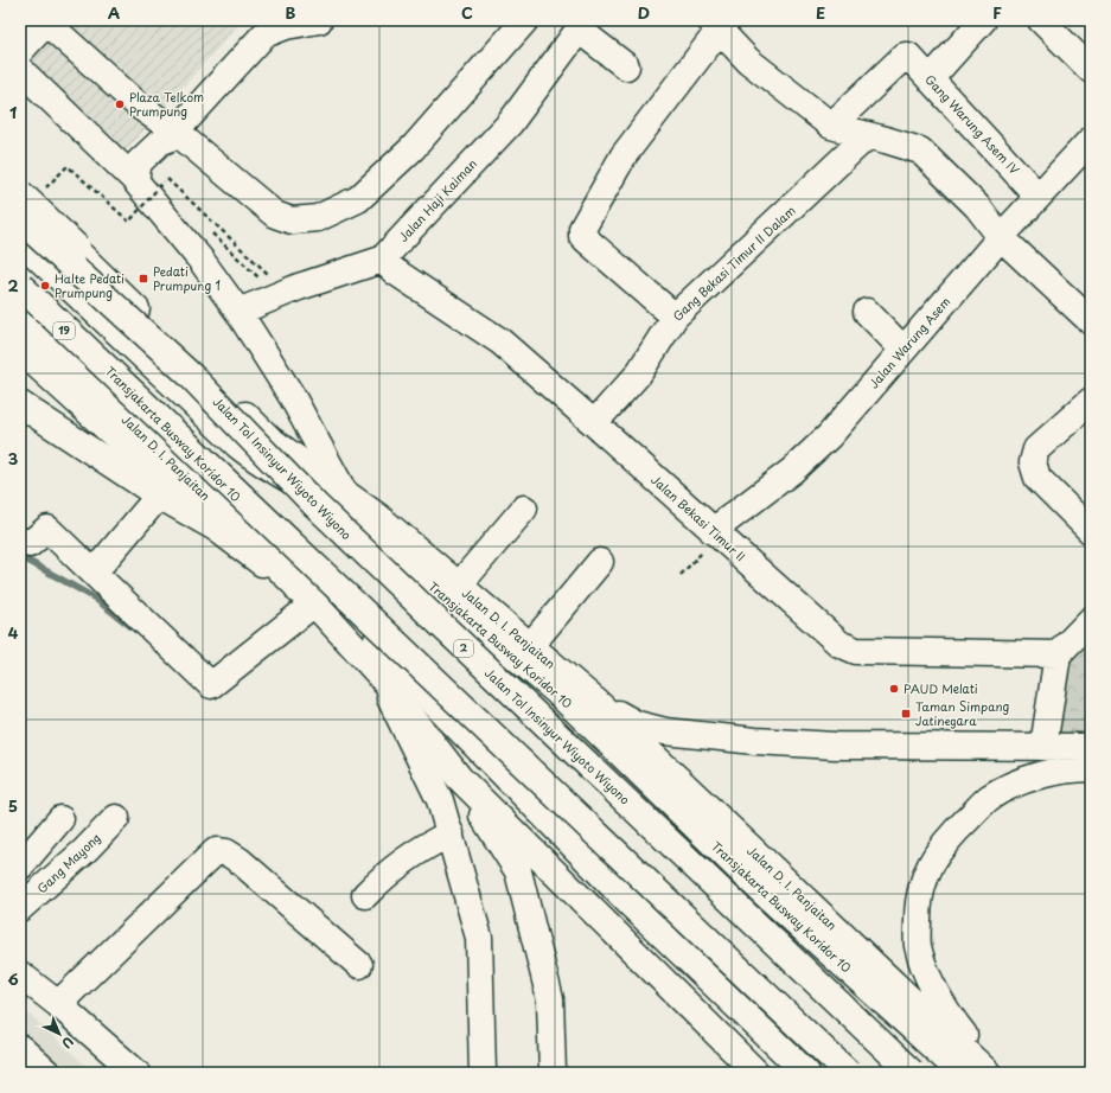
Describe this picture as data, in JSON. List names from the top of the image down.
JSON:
{
  "streets": {
    "main road": [
      "Gang Warung Asem IV",
      "Jalan Haji Kaiman",
      "Gang Bekasi Timur II Dalam",
      "19",
      "Jalan Warung Asem",
      "Transjakarta Busway Koridor 10",
      "Jalan D. I. Panjaitan",
      "Jalan Tol Insinyur Wiyoto Wiyono",
      "Jalan Bekasi Timur II",
      "2",
      "Gang Mayong"
    ]
  },
  "crossings": [
    ["Gang Warung Asem IV", "Jalan Warung Asem"],
    ["Jalan Haji Kaiman", "Jalan Bekasi Timur II"],
    ["Gang Bekasi Timur II Dalam", "Jalan Bekasi Timur II"],
    ["Jalan Warung Asem", "Jalan Bekasi Timur II"]
  ],
  "places": {
    "other": ["Plaza Telkom Prumpung", "Halte Pedati Prumpung", "PAUD Melati"],
    "transit": ["Pedati Prumpung 1", "Taman Simpang Jatinegara"]
  },
  "north": "bottom right",
  "grid": {
    "columns": [
      "A",
      "B",
      "C",
      "D",
      "E",
      "F"
    ],
    "rows": [
      "1",
      "2",
      "3",
      "4",
      "5",
      "6"
    ]
  }
}
